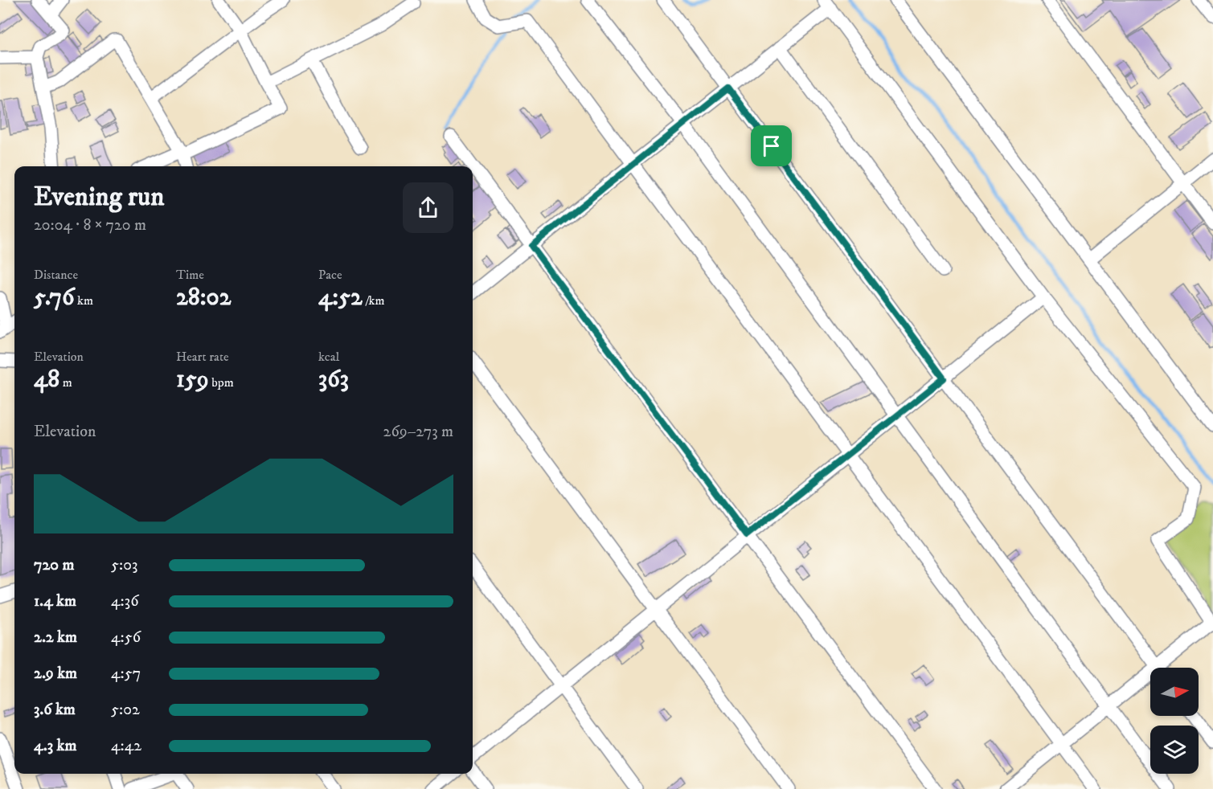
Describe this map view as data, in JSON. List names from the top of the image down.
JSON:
{
  "north": "right",
  "page": {
    "heading": ["Evening run", "20:04 · 8 × 720 m"],
    "stats": [
      ["Distance", "5.76 km"],
      ["Time", "28:02"],
      ["Pace", "4:52 /km"],
      ["Elevation", "48 m"],
      ["Heart rate", "159 bpm"],
      ["kcal", "363"]
    ],
    "chart": ["Elevation", "269–273 m"],
    "list": [
      {
        "name": "720 m",
        "note": "5:03"
      },
      {
        "name": "1.4 km",
        "note": "4:36"
      },
      {
        "name": "2.2 km",
        "note": "4:56"
      },
      {
        "name": "2.9 km",
        "note": "4:57"
      },
      {
        "name": "3.6 km",
        "note": "5:02"
      },
      {
        "name": "4.3 km",
        "note": "4:42"
      }
    ]
  }
}
